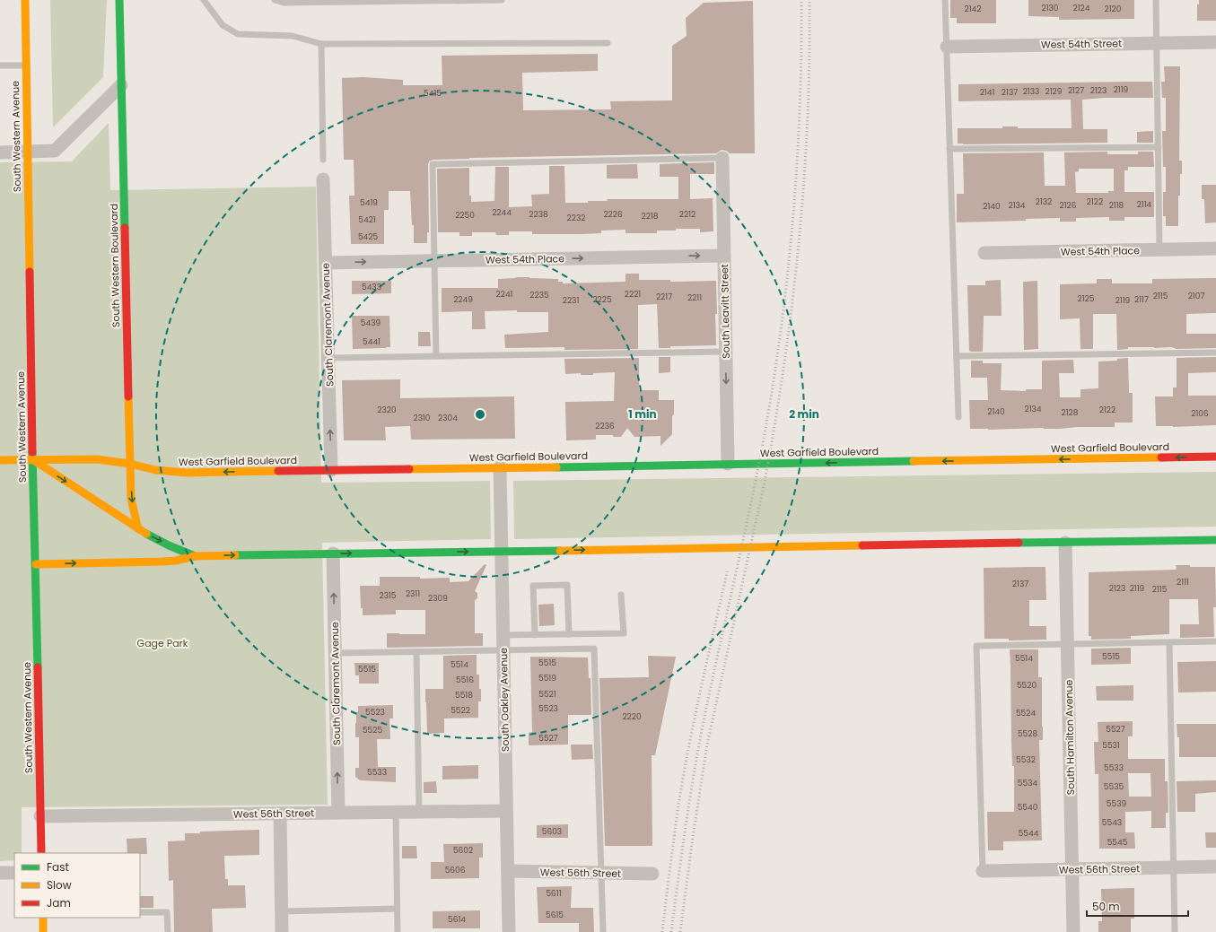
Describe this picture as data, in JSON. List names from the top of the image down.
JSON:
{
  "streets": {
    "street": [
      "West 54th Street",
      "South Western Avenue",
      "West 54th Place",
      "South Western Boulevard",
      "South Leavitt Street",
      "South Claremont Avenue",
      "West Garfield Boulevard",
      "South Oakley Avenue",
      "South Hamilton Avenue",
      "West 56th Street"
    ]
  },
  "crossings": [
    ["South Western Avenue", "West Garfield Boulevard"],
    ["South Western Avenue", "West 56th Street"],
    ["West 54th Place", "South Leavitt Street"],
    ["West 54th Place", "South Claremont Avenue"],
    ["South Western Boulevard", "West Garfield Boulevard"],
    ["South Leavitt Street", "West Garfield Boulevard"],
    ["South Claremont Avenue", "West Garfield Boulevard"],
    ["South Claremont Avenue", "West 56th Street"],
    ["West Garfield Boulevard", "South Oakley Avenue"],
    ["South Oakley Avenue", "West 56th Street"],
    ["South Hamilton Avenue", "West 56th Street"]
  ],
  "one_way": [
    "West 54th Place",
    "South Leavitt Street",
    "South Claremont Avenue",
    "West Garfield Boulevard"
  ],
  "parks": ["Gage Park"],
  "house_numbers": [
    "2130",
    "2124",
    "2142",
    "2120",
    "2119",
    "2127",
    "2123",
    "2133",
    "2129",
    "2141",
    "2137",
    "5415",
    "2132",
    "2122",
    "5419",
    "2114",
    "2134",
    "2126",
    "2118",
    "2140",
    "2244",
    "2238",
    "2226",
    "2212",
    "2250",
    "2218",
    "2232",
    "5421",
    "5425",
    "5433",
    "2241",
    "2221",
    "2235",
    "2115",
    "2107",
    "2217",
    "2211",
    "2125",
    "2249",
    "2225",
    "2117",
    "2231",
    "2119",
    "5439",
    "5441",
    "2134",
    "2320",
    "2122",
    "2140",
    "2128",
    "2106",
    "2310",
    "2304",
    "2236",
    "2111",
    "2137",
    "2123",
    "2119",
    "2115",
    "2311",
    "2315",
    "2309",
    "5515",
    "5514",
    "5515",
    "5514",
    "5515",
    "5519",
    "5516",
    "5520",
    "5521",
    "5518",
    "5523",
    "5522",
    "5523",
    "5524",
    "2220",
    "5527",
    "5525",
    "5528",
    "5527",
    "5531",
    "5532",
    "5533",
    "5533",
    "5534",
    "5535",
    "5539",
    "5540",
    "5543",
    "5603",
    "5544",
    "5545",
    "5602",
    "5606",
    "5611",
    "5615",
    "5614"
  ],
  "legend": ["Fast", "Slow", "Jam"],
  "scale_bar": "50 m",
  "rings": ["1 min", "2 min"]
}
